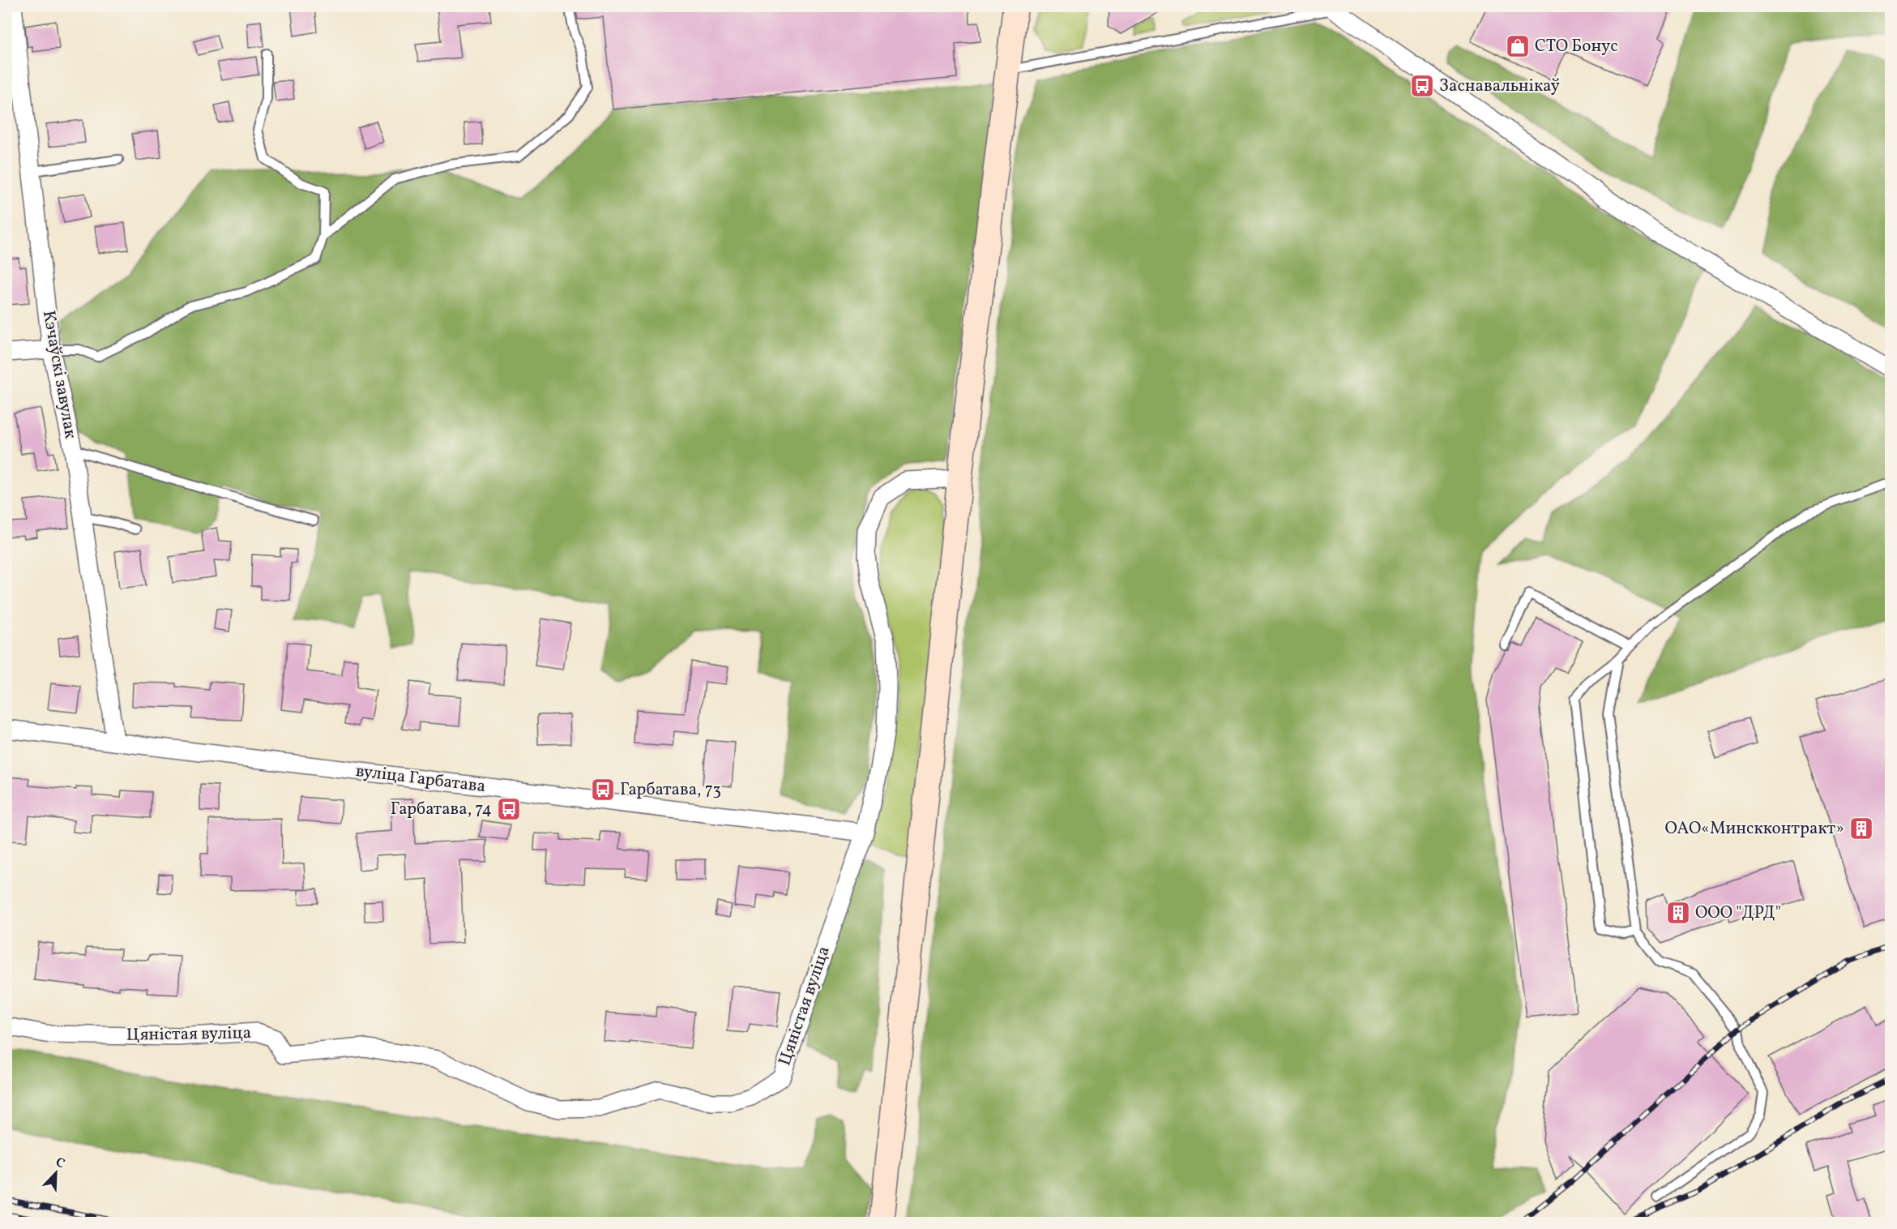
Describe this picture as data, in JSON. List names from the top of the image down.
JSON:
{
  "streets": {
    "street": ["Кэчаўскі завулак", "вуліца Гарбатава", "Цяністая вуліца"]
  },
  "crossings": [
    ["Кэчаўскі завулак", "вуліца Гарбатава"],
    ["вуліца Гарбатава", "Цяністая вуліца"]
  ],
  "places": {
    "shop": ["СТО Бонус"],
    "bus stop": ["Заснавальнікаў", "Гарбатава, 73", "Гарбатава, 74"],
    "building": ["ОАО«Минскконтракт»", "ООО \"ДРД\""]
  },
  "north": "top right"
}
